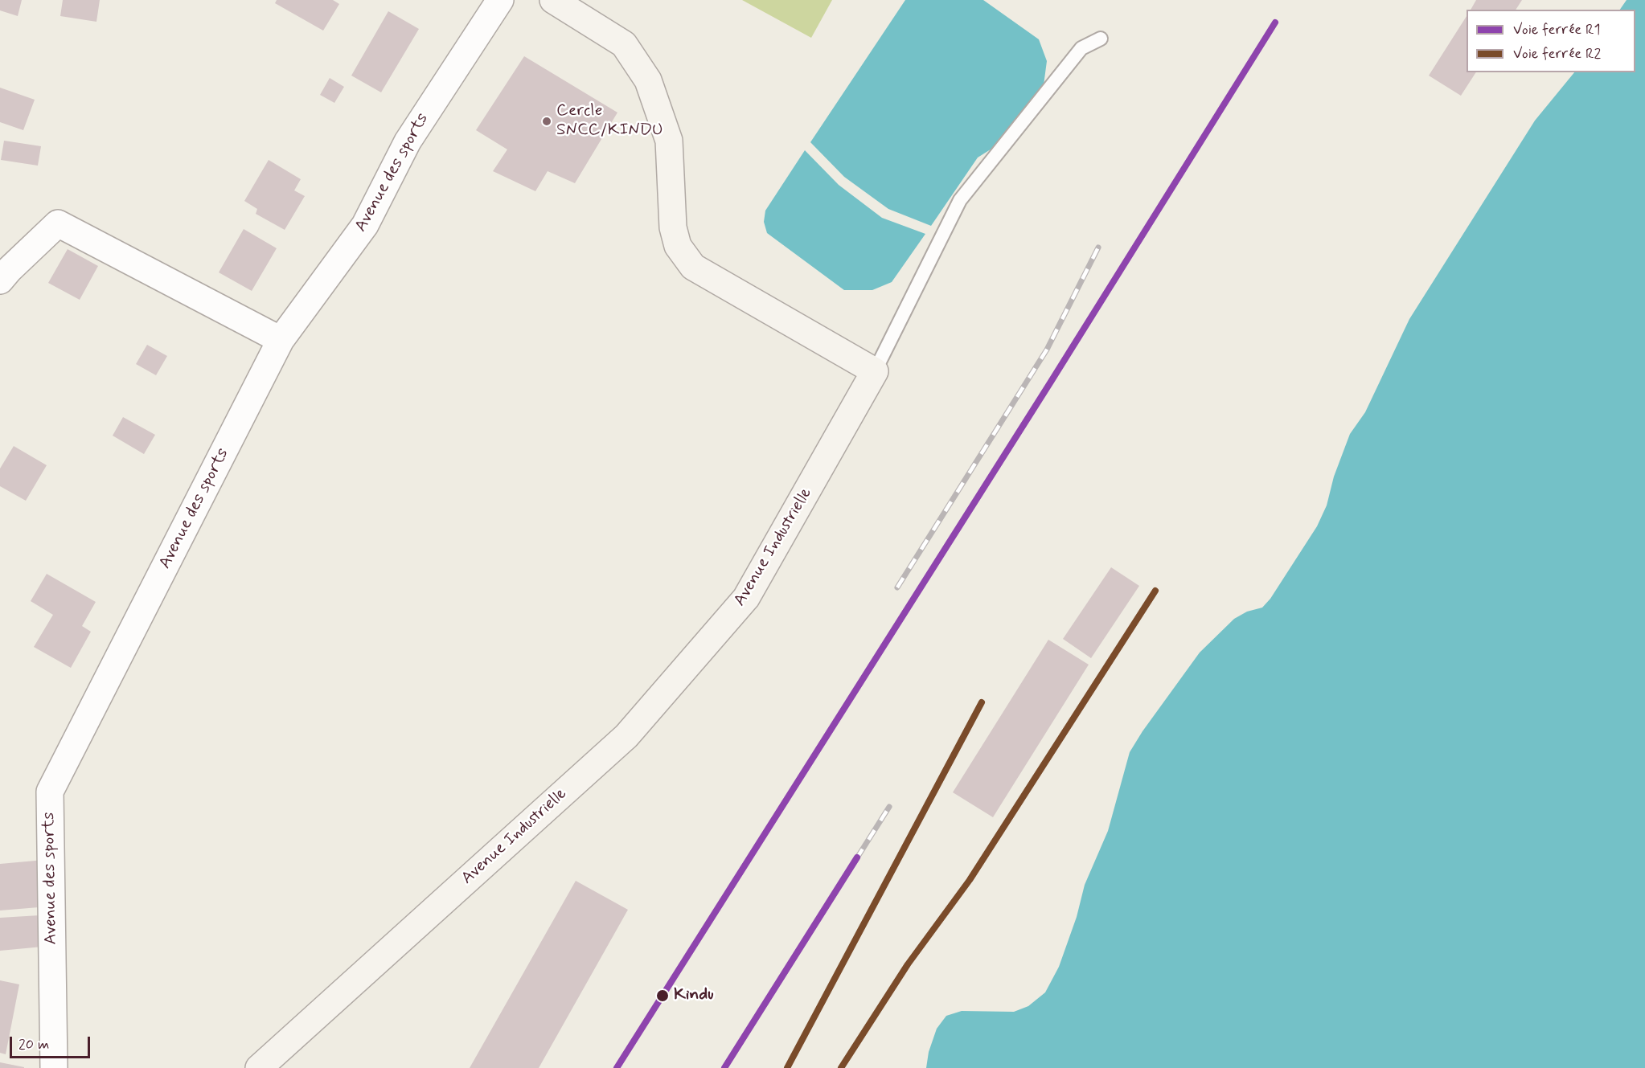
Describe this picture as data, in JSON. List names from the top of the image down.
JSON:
{
  "streets": {
    "street": ["Avenue des sports", "Avenue Industrielle"]
  },
  "places": ["Cercle SNCC/KINDU", "Kindu"],
  "lines": ["rail line R1", "rail line R2"],
  "legend": ["Voie ferrée R1", "Voie ferrée R2"],
  "scale_bar": "20 m"
}
